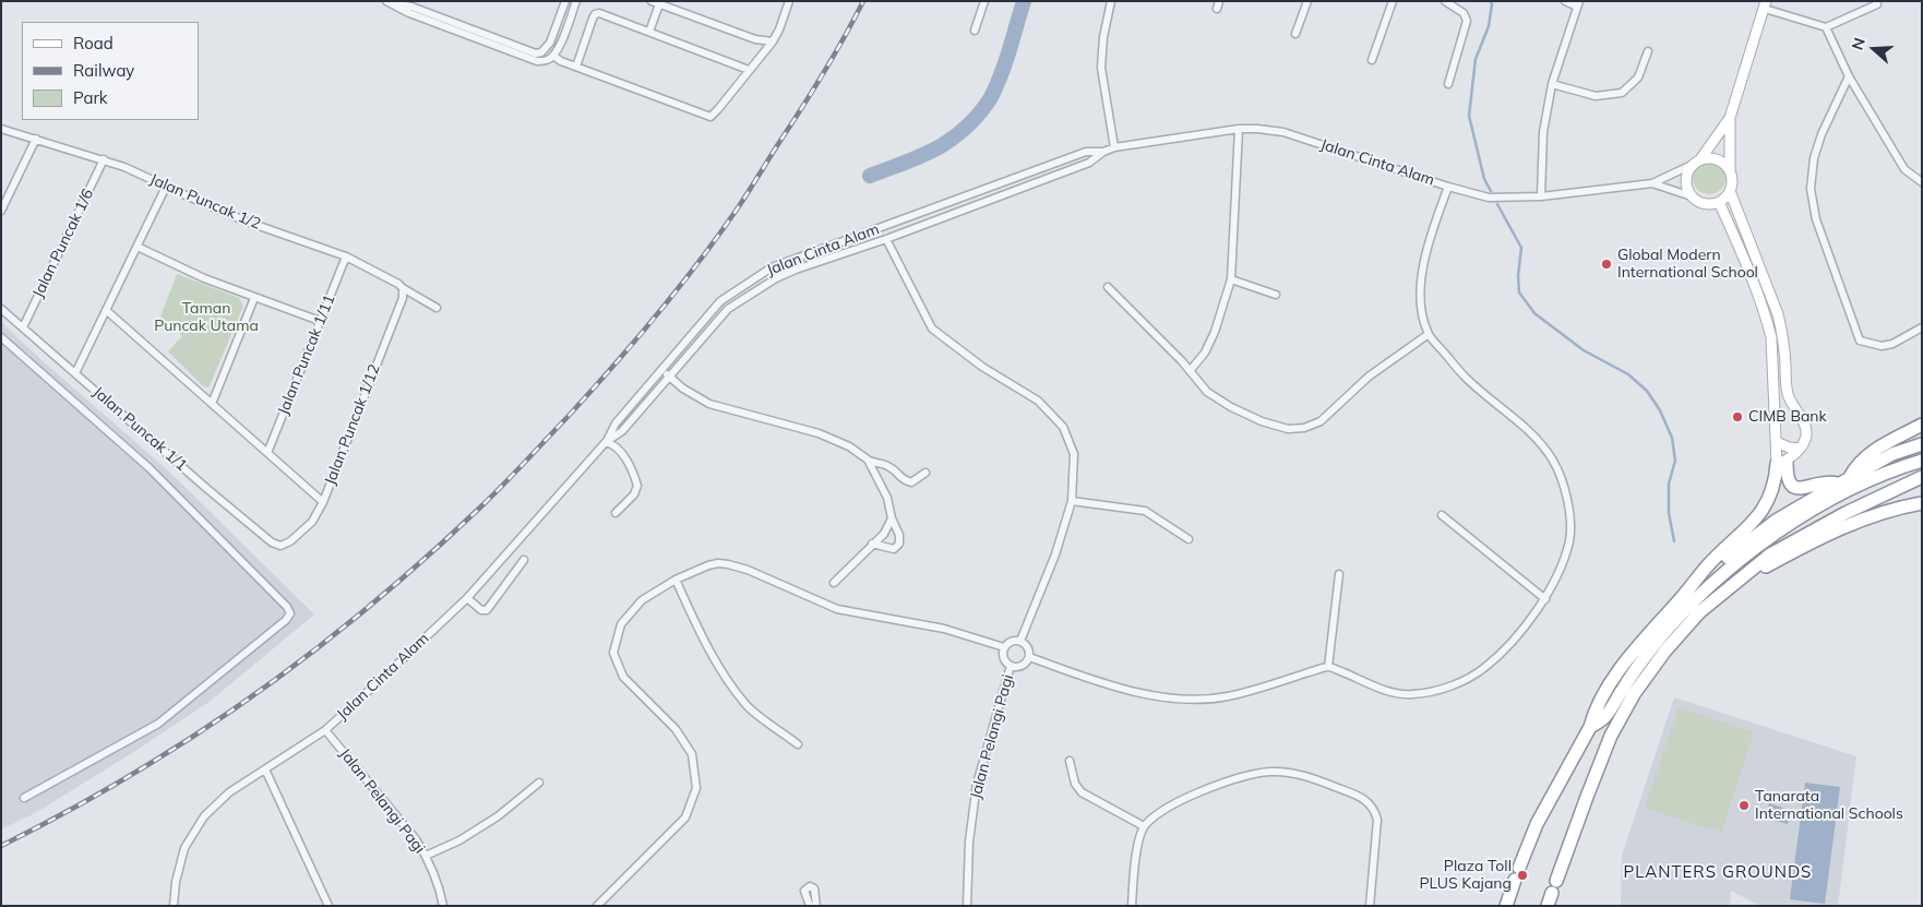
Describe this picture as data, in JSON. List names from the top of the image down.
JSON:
{
  "streets": {
    "street": [
      "Jalan Cinta Alam",
      "Jalan Puncak 1/2",
      "Jalan Puncak 1/6",
      "Jalan Puncak 1/11",
      "Jalan Puncak 1/12",
      "Jalan Puncak 1/1",
      "Jalan Pelangi Pagi"
    ]
  },
  "crossings": [
    ["Jalan Cinta Alam", "Jalan Pelangi Pagi"],
    ["Jalan Puncak 1/2", "Jalan Puncak 1/6"],
    ["Jalan Puncak 1/2", "Jalan Puncak 1/11"],
    ["Jalan Puncak 1/2", "Jalan Puncak 1/12"],
    ["Jalan Puncak 1/6", "Jalan Puncak 1/1"],
    ["Jalan Puncak 1/12", "Jalan Puncak 1/1"]
  ],
  "districts": ["PLANTERS GROUNDS"],
  "parks": ["Taman Puncak Utama"],
  "places": [
    "Global Modern International School",
    "CIMB Bank",
    "Tanarata International Schools",
    "Plaza Toll PLUS Kajang"
  ],
  "legend": ["Road", "Railway", "Park"],
  "north": "left"
}
